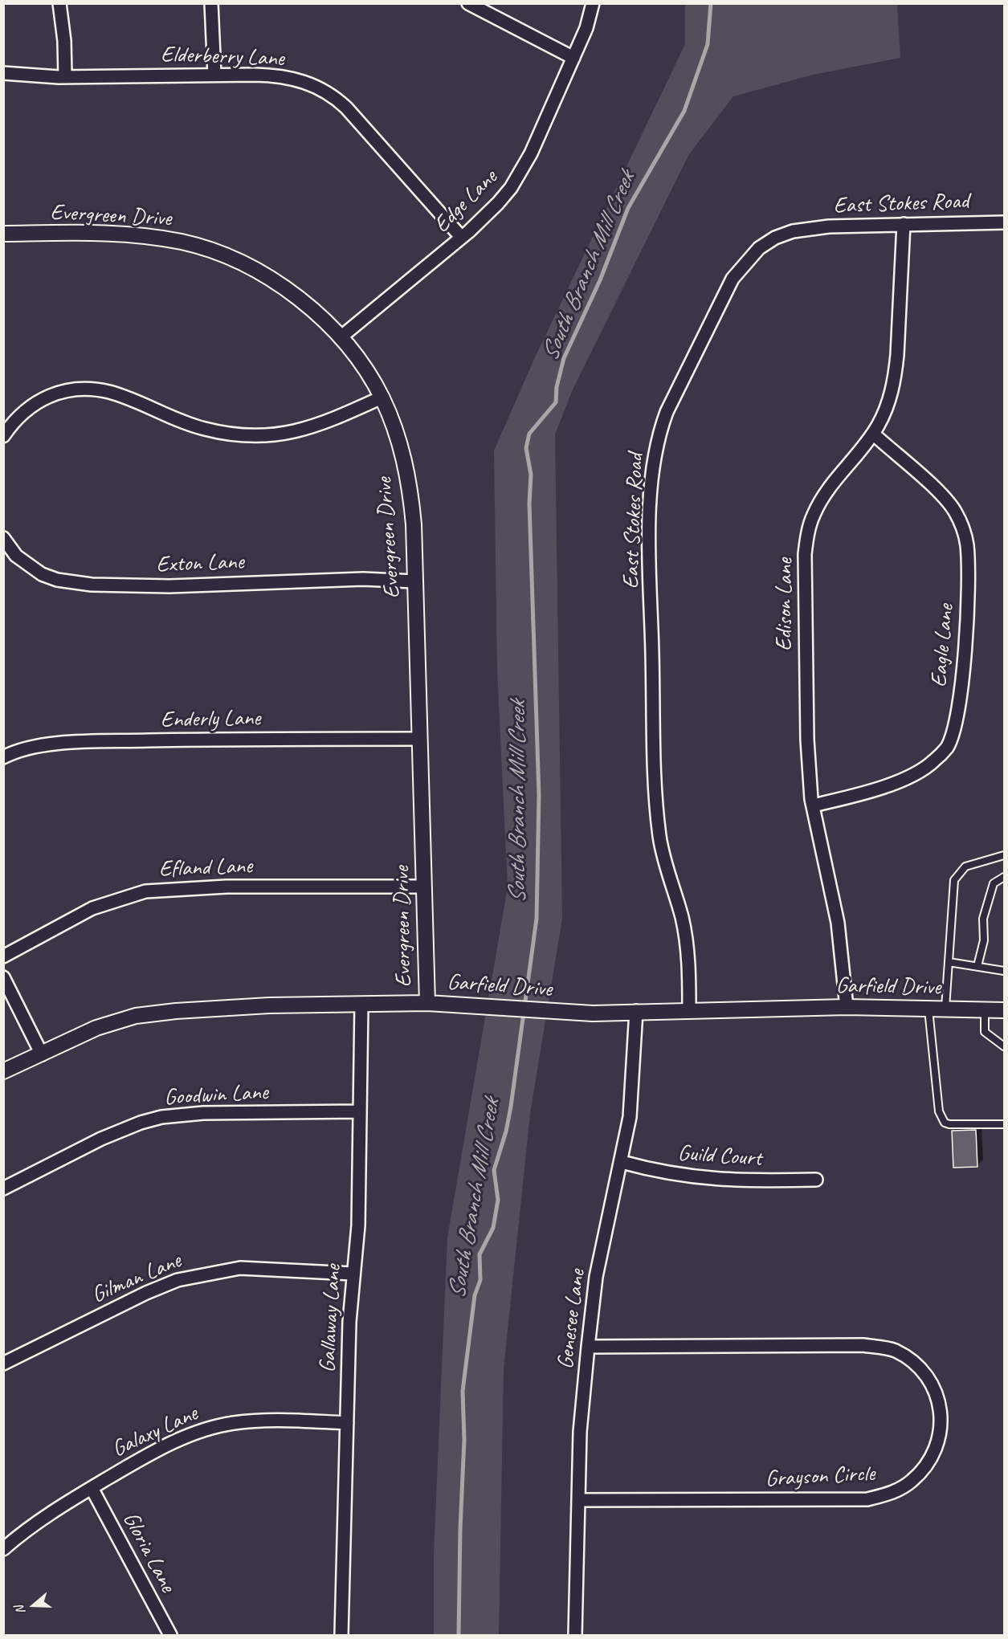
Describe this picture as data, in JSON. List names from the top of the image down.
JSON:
{
  "streets": {
    "street": [
      "Elderberry Lane",
      "Edge Lane",
      "East Stokes Road",
      "Evergreen Drive",
      "Exton Lane",
      "Edison Lane",
      "Eagle Lane",
      "Enderly Lane",
      "Efland Lane",
      "Garfield Drive",
      "Goodwin Lane",
      "Guild Court",
      "Gilman Lane",
      "Gallaway Lane",
      "Genesee Lane",
      "Galaxy Lane",
      "Grayson Circle",
      "Gloria Lane"
    ]
  },
  "crossings": [
    ["Elderberry Lane", "Edge Lane"],
    ["Edge Lane", "Evergreen Drive"],
    ["East Stokes Road", "Edison Lane"],
    ["East Stokes Road", "Garfield Drive"],
    ["Evergreen Drive", "Exton Lane"],
    ["Evergreen Drive", "Enderly Lane"],
    ["Evergreen Drive", "Efland Lane"],
    ["Evergreen Drive", "Garfield Drive"],
    ["Edison Lane", "Eagle Lane"],
    ["Edison Lane", "Garfield Drive"],
    ["Garfield Drive", "Gallaway Lane"],
    ["Garfield Drive", "Genesee Lane"],
    ["Goodwin Lane", "Gallaway Lane"],
    ["Guild Court", "Genesee Lane"],
    ["Gilman Lane", "Gallaway Lane"],
    ["Gallaway Lane", "Galaxy Lane"],
    ["Genesee Lane", "Grayson Circle"],
    ["Galaxy Lane", "Gloria Lane"]
  ],
  "water": ["South Branch Mill Creek"],
  "north": "left"
}
